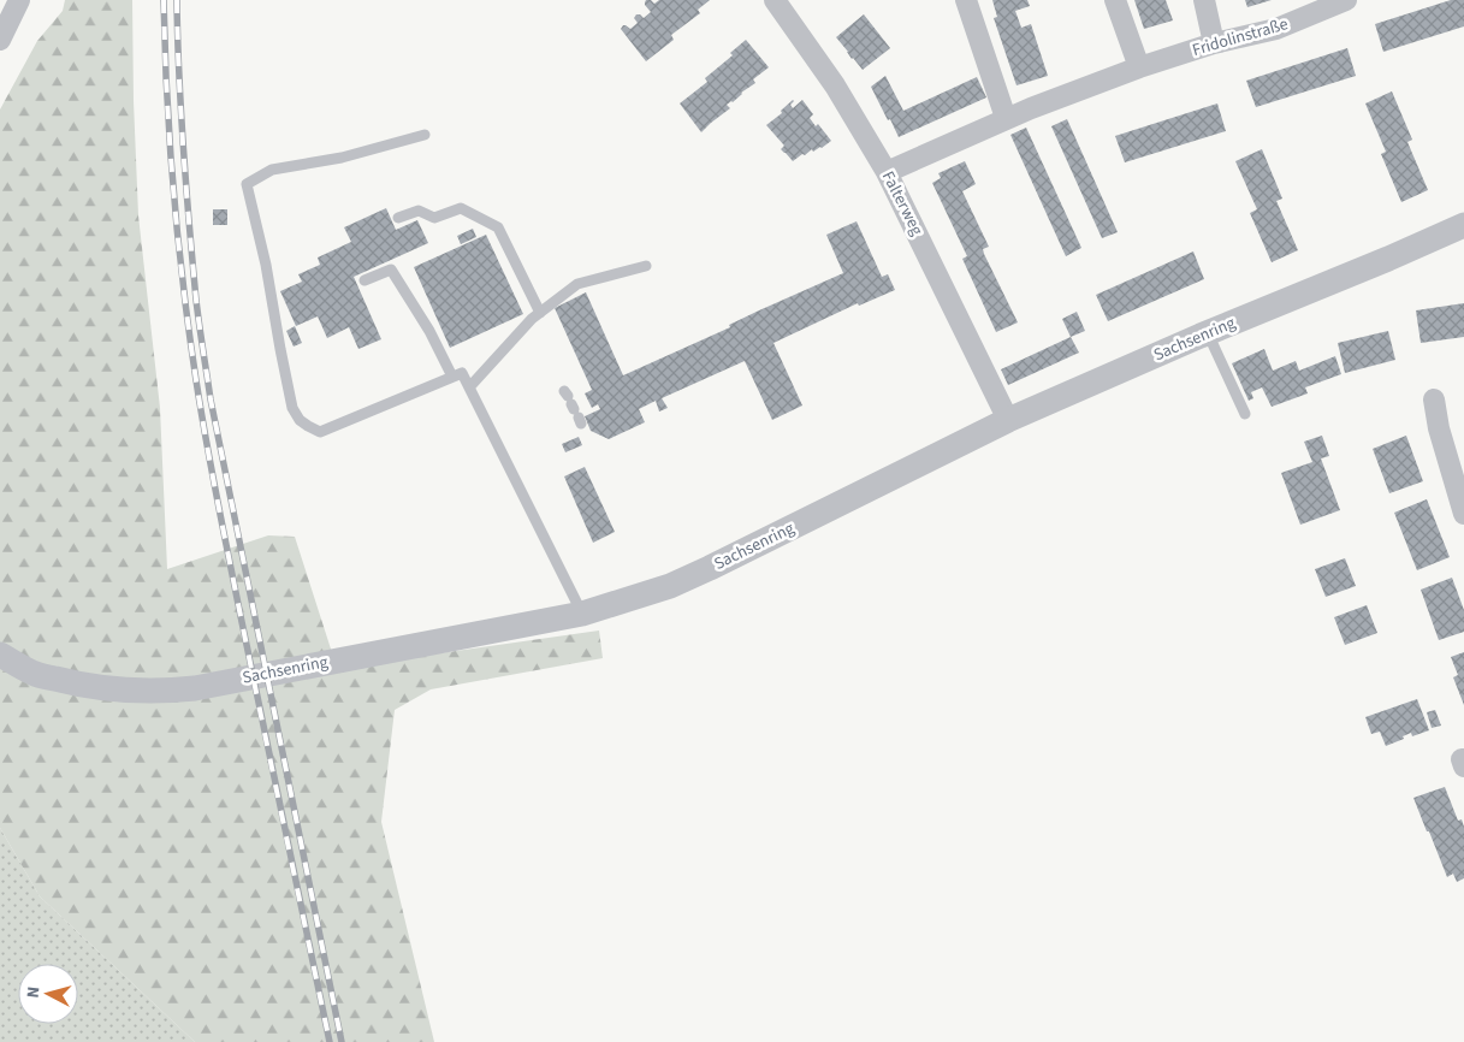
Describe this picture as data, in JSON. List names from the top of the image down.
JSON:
{
  "streets": {
    "street": ["Fridolinstraße", "Falterweg", "Sachsenring"]
  },
  "crossings": [
    ["Fridolinstraße", "Falterweg"],
    ["Falterweg", "Sachsenring"]
  ],
  "north": "left"
}
